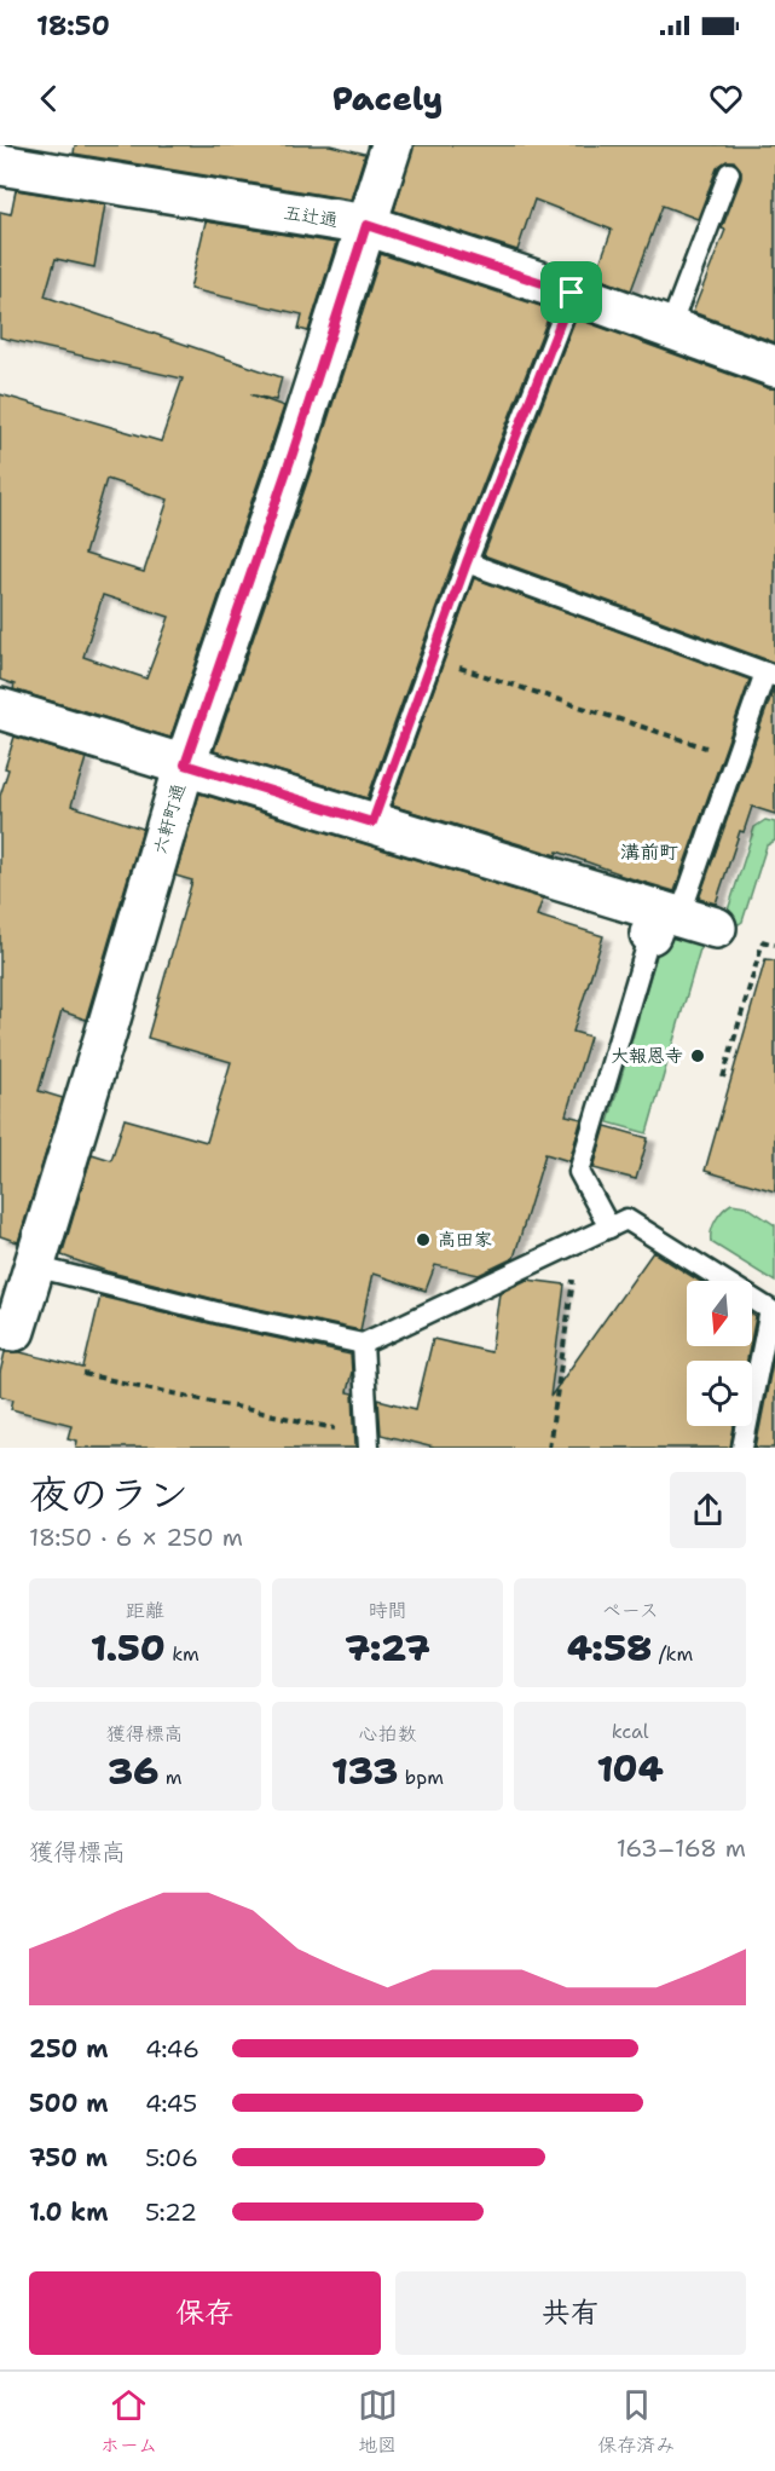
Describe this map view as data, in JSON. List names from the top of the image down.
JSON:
{
  "streets": {
    "street": ["五辻通", "六軒町通"]
  },
  "crossings": [
    ["五辻通", "六軒町通"]
  ],
  "districts": ["溝前町"],
  "places": ["大報恩寺", "高田家"],
  "north": "bottom",
  "page": {
    "status": "18:50",
    "header": "Pacely",
    "heading": ["夜のラン", "18:50 · 6 × 250 m"],
    "stats": [
      ["距離", "1.50 km"],
      ["時間", "7:27"],
      ["ペース", "4:58 /km"],
      ["獲得標高", "36 m"],
      ["心拍数", "133 bpm"],
      ["kcal", "104"]
    ],
    "chart": ["獲得標高", "163–168 m"],
    "list": [
      {
        "name": "250 m",
        "note": "4:46"
      },
      {
        "name": "500 m",
        "note": "4:45"
      },
      {
        "name": "750 m",
        "note": "5:06"
      },
      {
        "name": "1.0 km",
        "note": "5:22"
      }
    ],
    "buttons": ["保存", "共有"],
    "tabs": ["ホーム", "地図", "保存済み"]
  }
}
